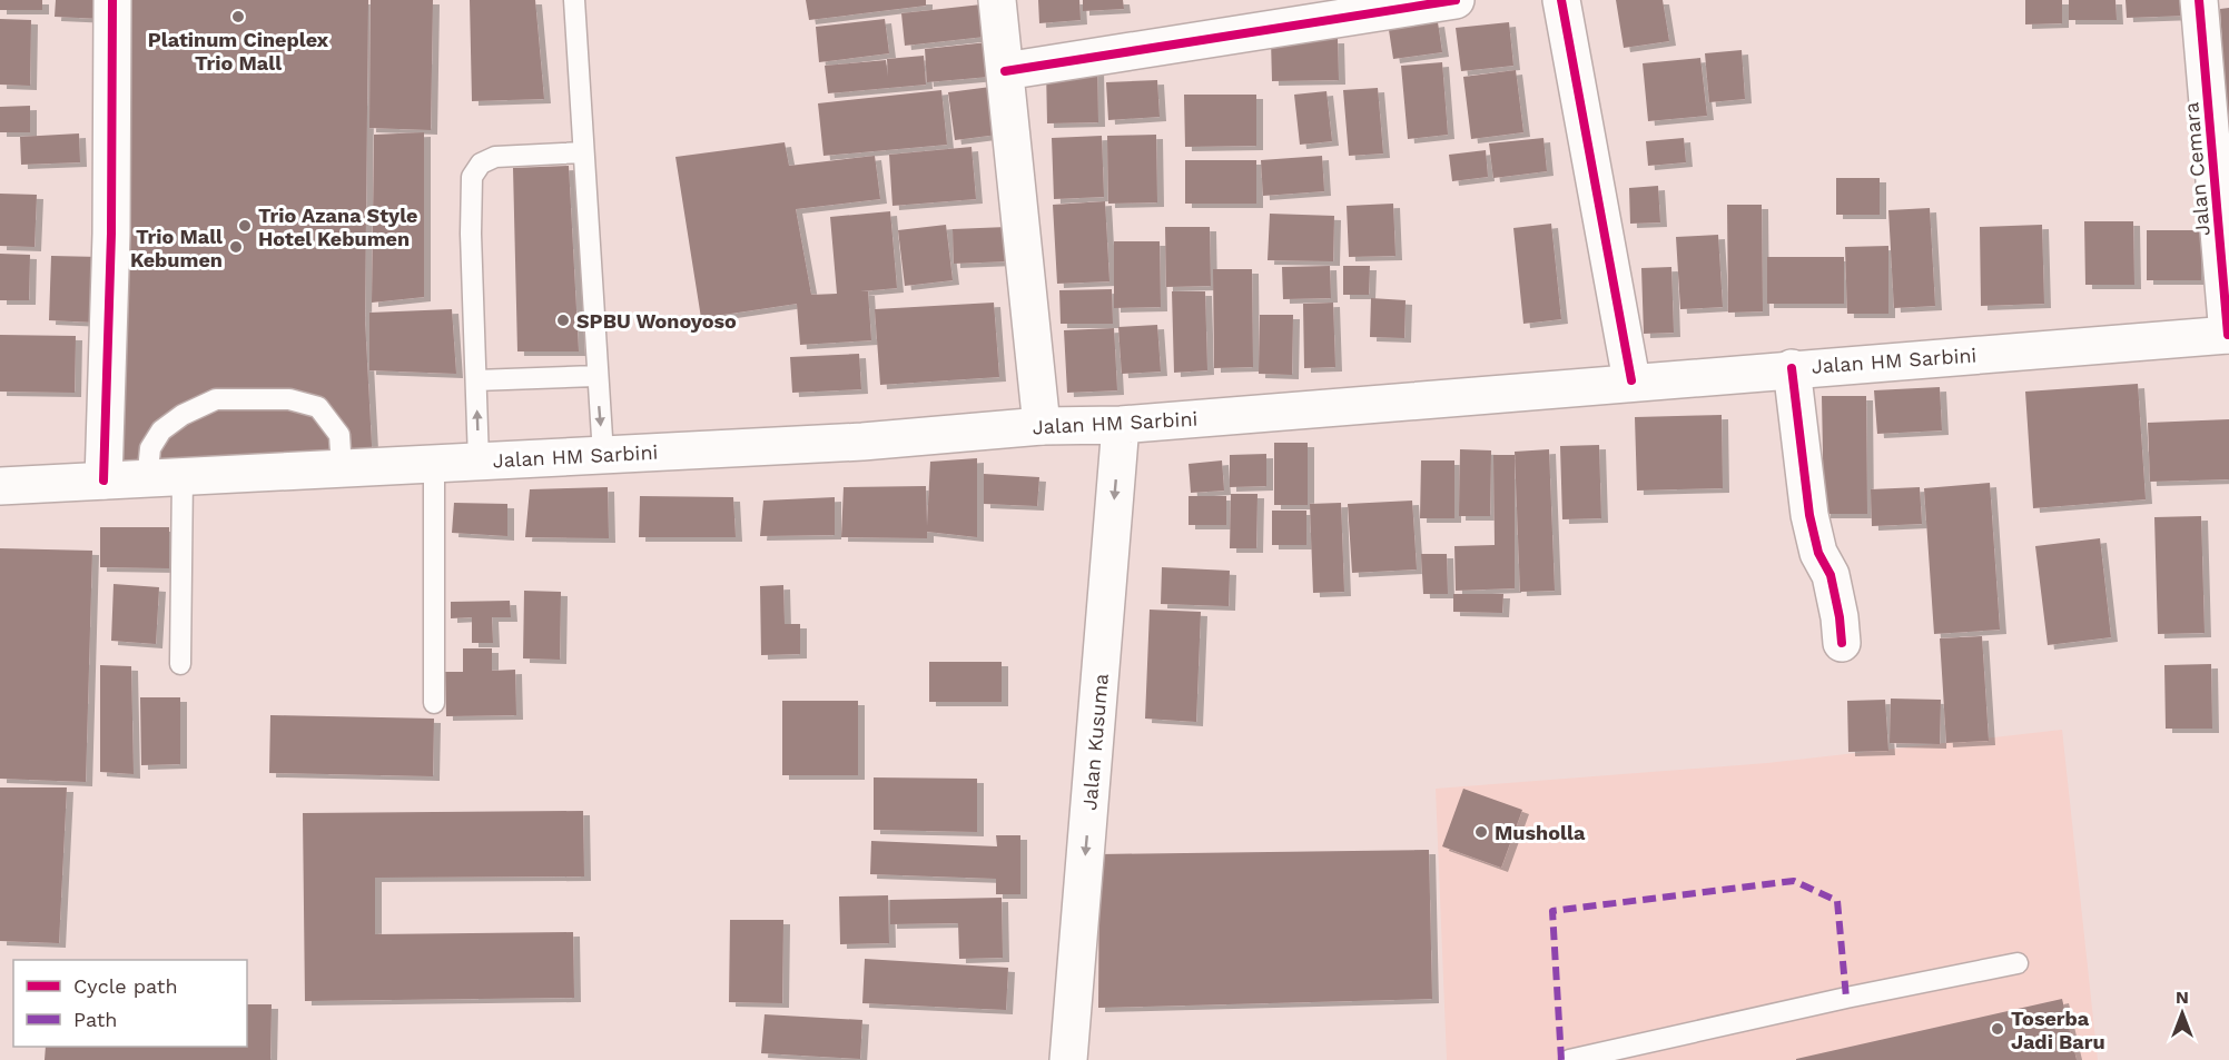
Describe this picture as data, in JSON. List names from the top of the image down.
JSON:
{
  "streets": {
    "main road": ["Jalan Cemara", "Jalan HM Sarbini", "Jalan Kusuma"]
  },
  "crossings": [
    ["Jalan Cemara", "Jalan HM Sarbini"],
    ["Jalan HM Sarbini", "Jalan Kusuma"]
  ],
  "one_way": ["Jalan Kusuma"],
  "places": [
    "Platinum Cineplex Trio Mall",
    "Trio Azana Style Hotel Kebumen",
    "Trio Mall Kebumen",
    "SPBU Wonoyoso",
    "Musholla",
    "Toserba Jadi Baru"
  ],
  "legend": ["Cycle path", "Path"],
  "north": "top"
}
